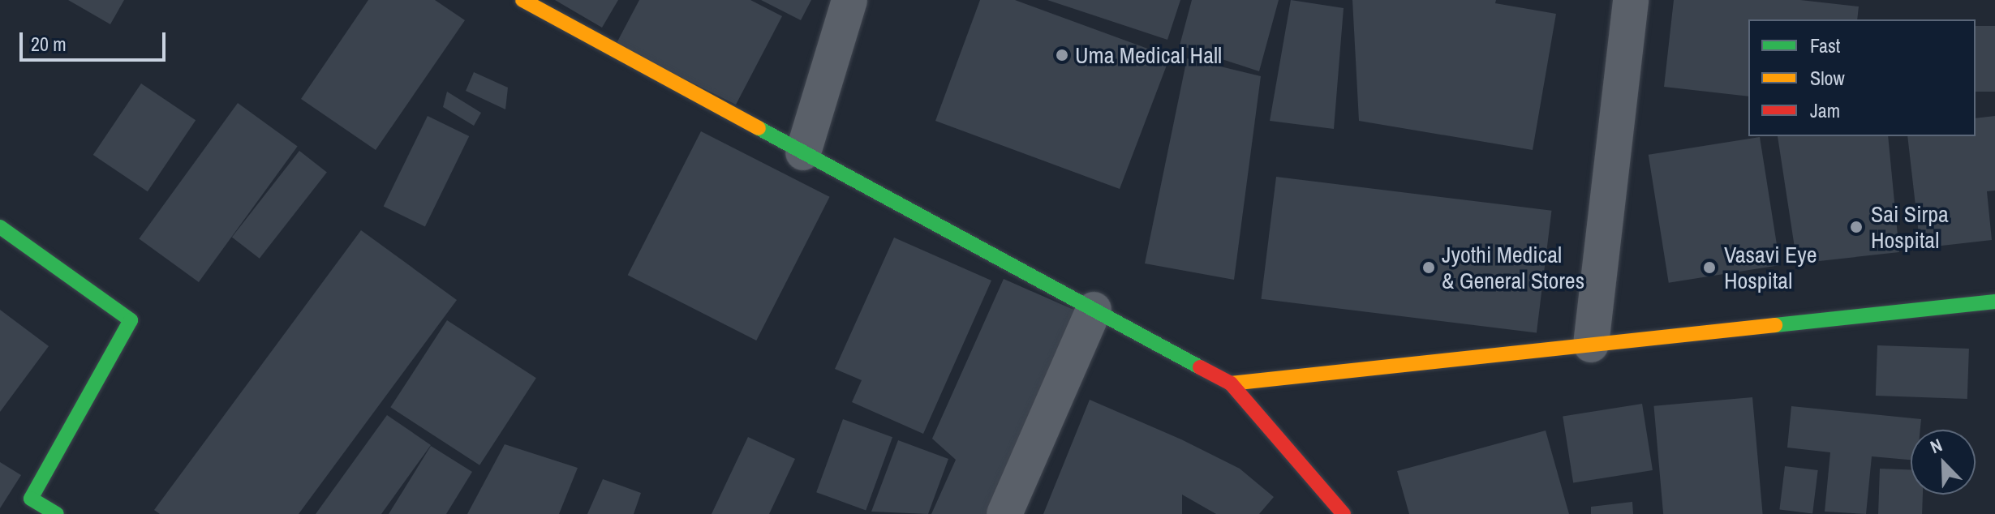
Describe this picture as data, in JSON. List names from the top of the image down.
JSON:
{
  "places": [
    "Uma Medical Hall",
    "Sai Sirpa Hospital",
    "Jyothi Medical & General Stores",
    "Vasavi Eye Hospital"
  ],
  "legend": ["Fast", "Slow", "Jam"],
  "scale_bar": "20 m",
  "north": "top left"
}
